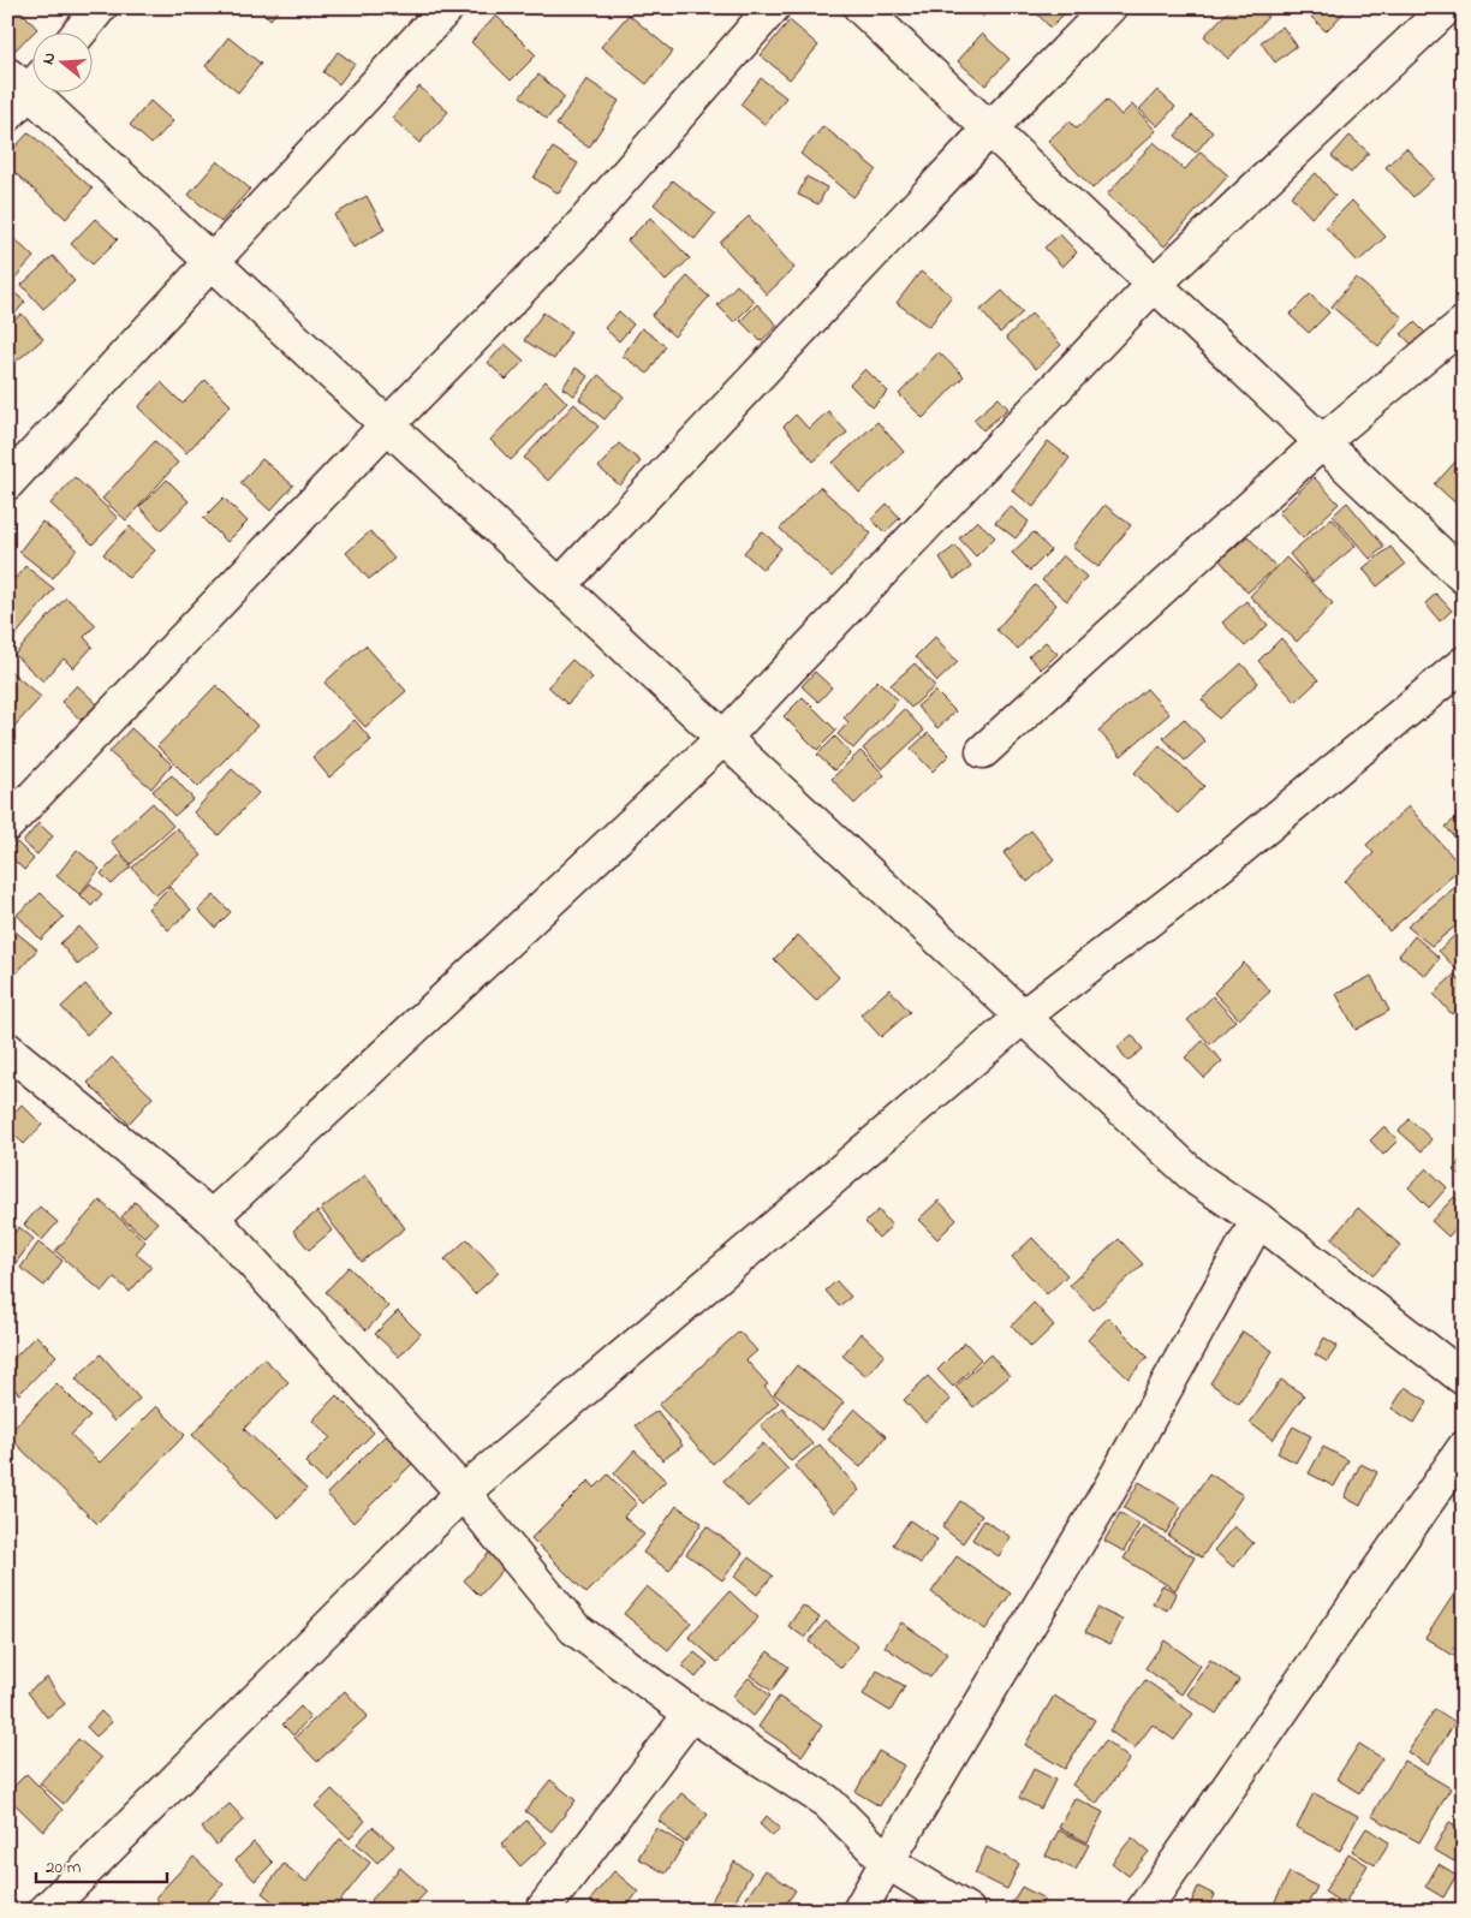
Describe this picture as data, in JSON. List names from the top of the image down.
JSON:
{
  "scale_bar": "20 m",
  "north": "left"
}
